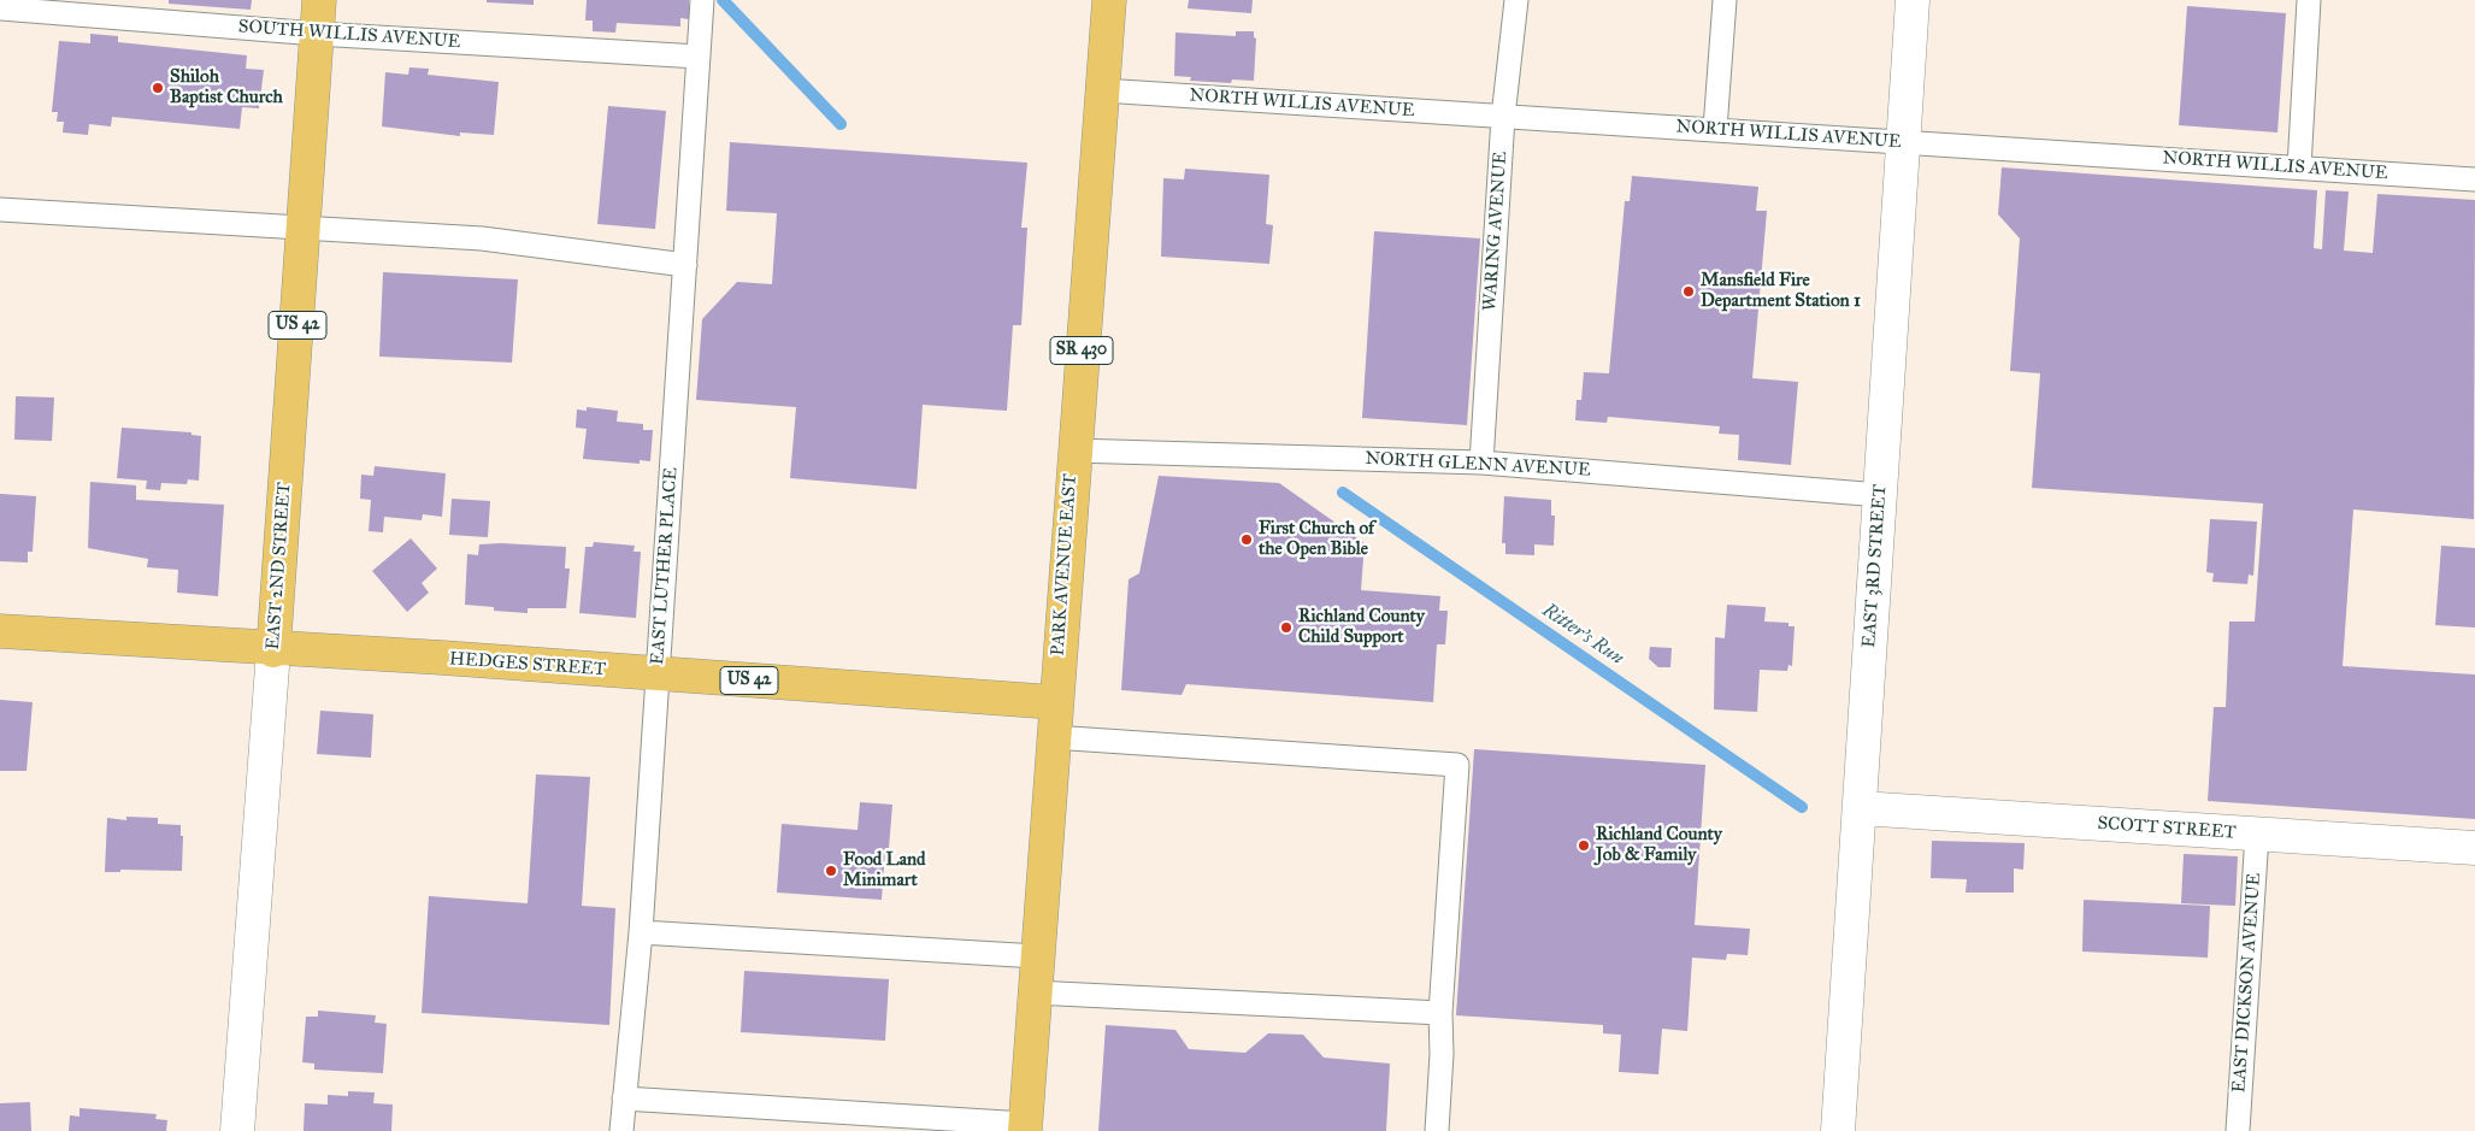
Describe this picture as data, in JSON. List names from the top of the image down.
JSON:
{
  "streets": {
    "main road": [
      "US 42",
      "SR 430",
      "PARK AVENUE EAST",
      "EAST 2ND STREET",
      "HEDGES STREET"
    ],
    "street": ["EAST 3RD STREET", "SCOTT STREET"],
    "lane": [
      "SOUTH WILLIS AVENUE",
      "NORTH WILLIS AVENUE",
      "WARING AVENUE",
      "NORTH GLENN AVENUE",
      "EAST LUTHER PLACE",
      "EAST DICKSON AVENUE"
    ]
  },
  "crossings": [
    ["SOUTH WILLIS AVENUE", "EAST 2ND STREET"],
    ["SOUTH WILLIS AVENUE", "EAST LUTHER PLACE"],
    ["NORTH WILLIS AVENUE", "WARING AVENUE"],
    ["NORTH WILLIS AVENUE", "PARK AVENUE EAST"],
    ["NORTH WILLIS AVENUE", "EAST 3RD STREET"],
    ["WARING AVENUE", "NORTH GLENN AVENUE"],
    ["NORTH GLENN AVENUE", "PARK AVENUE EAST"],
    ["NORTH GLENN AVENUE", "EAST 3RD STREET"],
    ["PARK AVENUE EAST", "HEDGES STREET"],
    ["EAST 2ND STREET", "HEDGES STREET"],
    ["EAST LUTHER PLACE", "HEDGES STREET"],
    ["EAST 3RD STREET", "SCOTT STREET"],
    ["SCOTT STREET", "EAST DICKSON AVENUE"]
  ],
  "water": ["Ritter's Run"],
  "places": [
    "Shiloh Baptist Church",
    "Mansfield Fire Department Station 1",
    "First Church of the Open Bible",
    "Richland County Child Support",
    "Richland County Job & Family",
    "Food Land Minimart"
  ]
}
